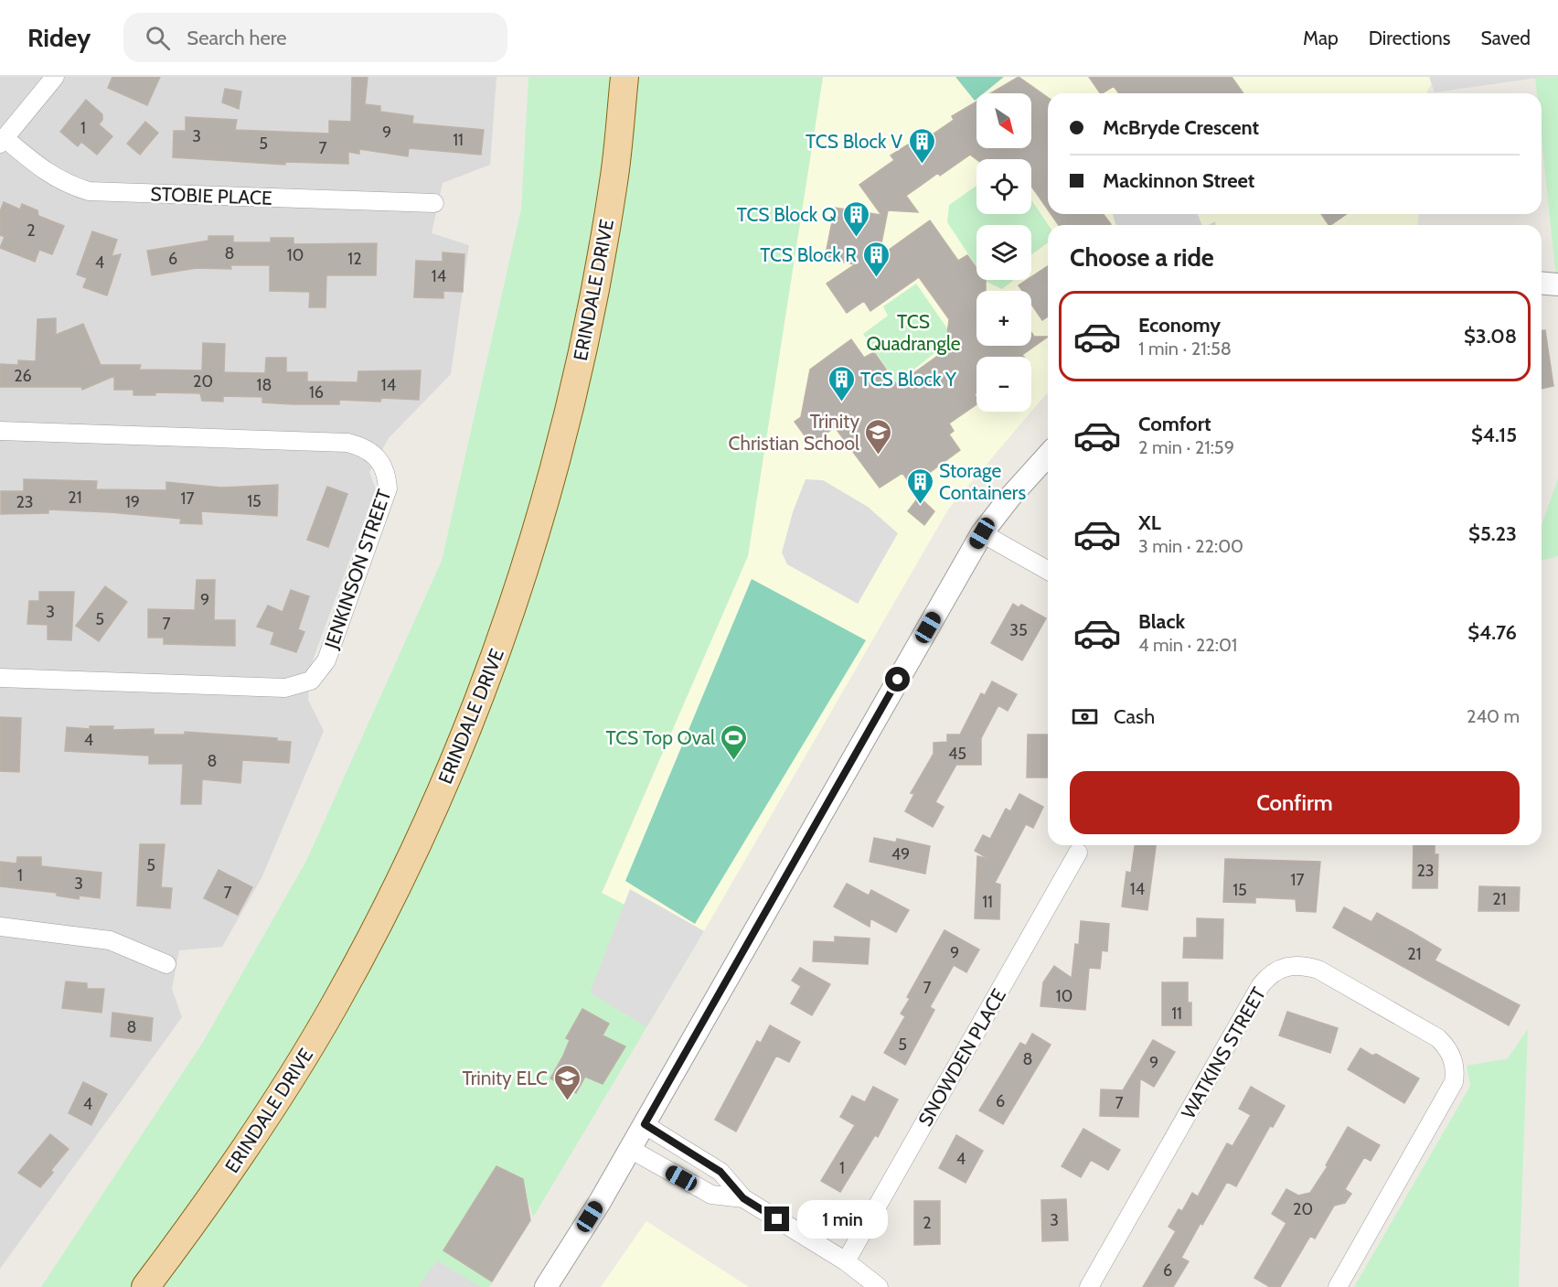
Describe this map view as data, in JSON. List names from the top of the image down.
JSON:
{
  "streets": {
    "main road": ["ERINDALE DRIVE"],
    "street": [
      "STOBIE PLACE",
      "JENKINSON STREET",
      "WATKINS STREET",
      "SNOWDEN PLACE"
    ]
  },
  "parks": ["TCS Quadrangle"],
  "places": {
    "building": [
      "TCS Block V",
      "TCS Block Q",
      "TCS Block R",
      "TCS Block Y",
      "Storage Containers"
    ],
    "school or university": ["Trinity Christian School", "Trinity ELC"],
    "sports": ["TCS Top Oval"]
  },
  "house_numbers": [
    "1",
    "9",
    "3",
    "11",
    "5",
    "7",
    "2",
    "8",
    "10",
    "6",
    "12",
    "4",
    "14",
    "26",
    "20",
    "18",
    "14",
    "16",
    "21",
    "17",
    "15",
    "23",
    "19",
    "9",
    "3",
    "5",
    "7",
    "35",
    "4",
    "45",
    "8",
    "49",
    "5",
    "23",
    "1",
    "17",
    "3",
    "14",
    "15",
    "7",
    "21",
    "11",
    "9",
    "21",
    "7",
    "10",
    "11",
    "8",
    "5",
    "8",
    "9",
    "6",
    "7",
    "4",
    "4",
    "1",
    "20",
    "3",
    "2",
    "6"
  ],
  "north": "bottom right",
  "page": {
    "header": "Ridey",
    "search": "Search here",
    "nav": ["Map", "Directions", "Saved"],
    "map_buttons": ["+", "−"],
    "banner": ["McBryde Crescent", "Mackinnon Street"],
    "heading": "Choose a ride",
    "list": [
      {
        "name": "Economy",
        "note": "1 min · 21:58",
        "value": "$3.08"
      },
      {
        "name": "Comfort",
        "note": "2 min · 21:59",
        "value": "$4.15"
      },
      {
        "name": "XL",
        "note": "3 min · 22:00",
        "value": "$5.23"
      },
      {
        "name": "Black",
        "note": "4 min · 22:01",
        "value": "$4.76"
      }
    ],
    "pay": ["Cash", "240 m"],
    "buttons": "Confirm",
    "bubble": "1 min"
  }
}
